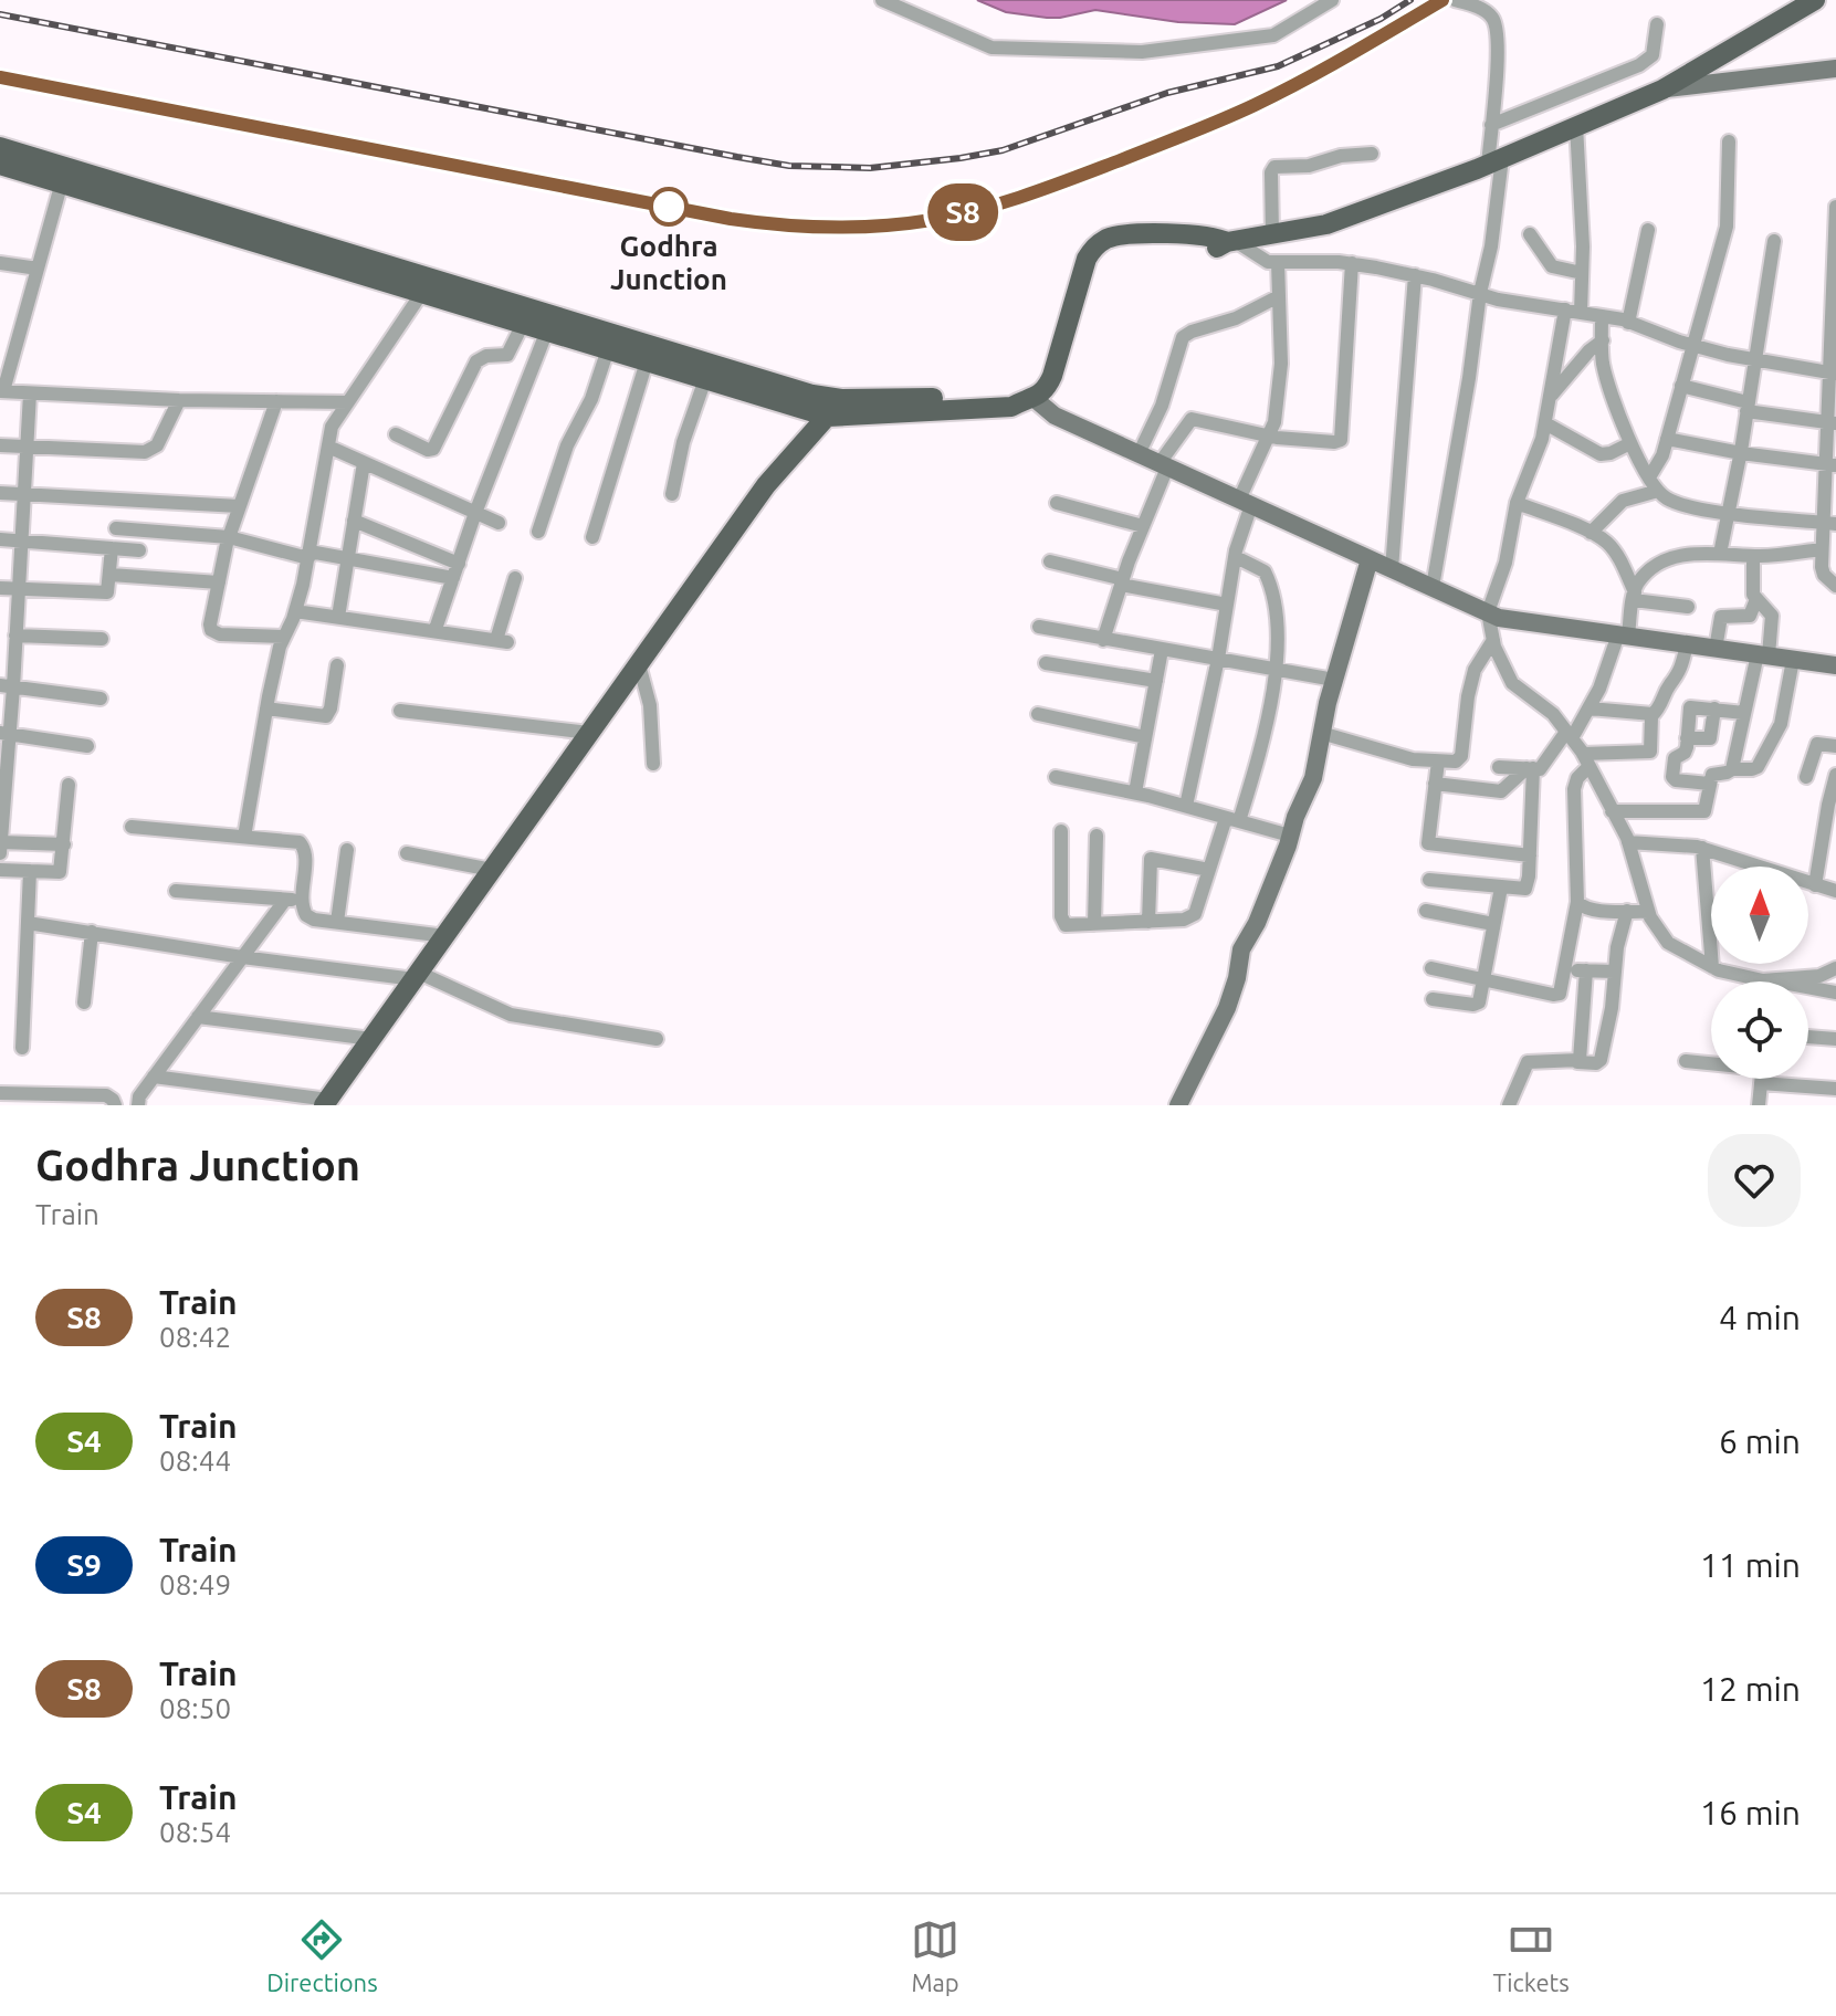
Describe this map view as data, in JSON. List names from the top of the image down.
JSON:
{
  "places": ["Godhra Junction"],
  "north": "top",
  "page": {
    "on_map": "S8",
    "heading": ["Godhra Junction", "Train"],
    "list": [
      {
        "mark": "S8",
        "name": "Train",
        "note": "08:42",
        "value": "4 min"
      },
      {
        "mark": "S4",
        "name": "Train",
        "note": "08:44",
        "value": "6 min"
      },
      {
        "mark": "S9",
        "name": "Train",
        "note": "08:49",
        "value": "11 min"
      },
      {
        "mark": "S8",
        "name": "Train",
        "note": "08:50",
        "value": "12 min"
      },
      {
        "mark": "S4",
        "name": "Train",
        "note": "08:54",
        "value": "16 min"
      }
    ],
    "tabs": ["Directions", "Map", "Tickets"]
  }
}
